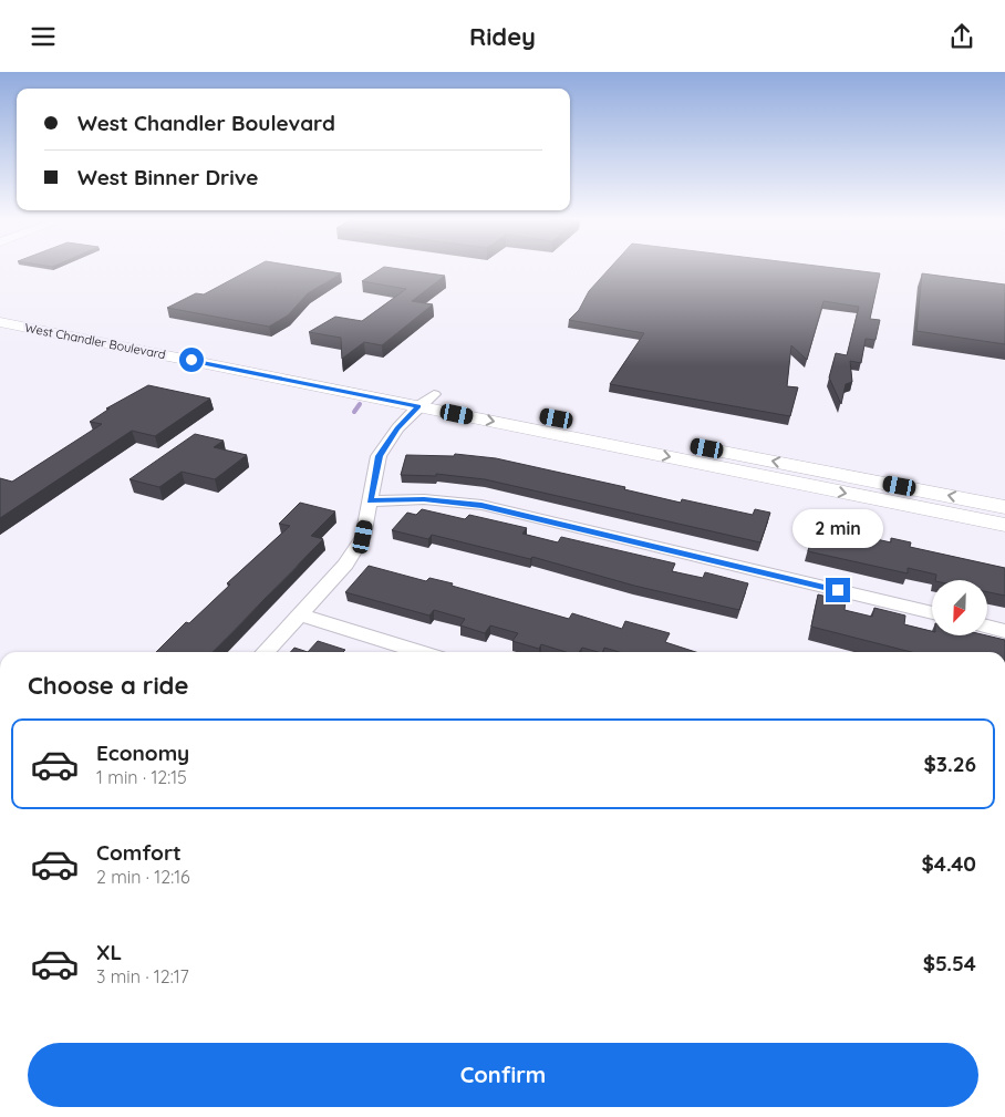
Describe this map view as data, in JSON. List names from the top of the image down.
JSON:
{
  "streets": {
    "main road": ["West Chandler Boulevard"]
  },
  "north": "bottom left",
  "page": {
    "header": "Ridey",
    "banner": ["West Chandler Boulevard", "West Binner Drive"],
    "bubble": "2 min",
    "heading": "Choose a ride",
    "list": [
      {
        "name": "Economy",
        "note": "1 min · 12:15",
        "value": "$3.26"
      },
      {
        "name": "Comfort",
        "note": "2 min · 12:16",
        "value": "$4.40"
      },
      {
        "name": "XL",
        "note": "3 min · 12:17",
        "value": "$5.54"
      }
    ],
    "buttons": "Confirm"
  }
}
